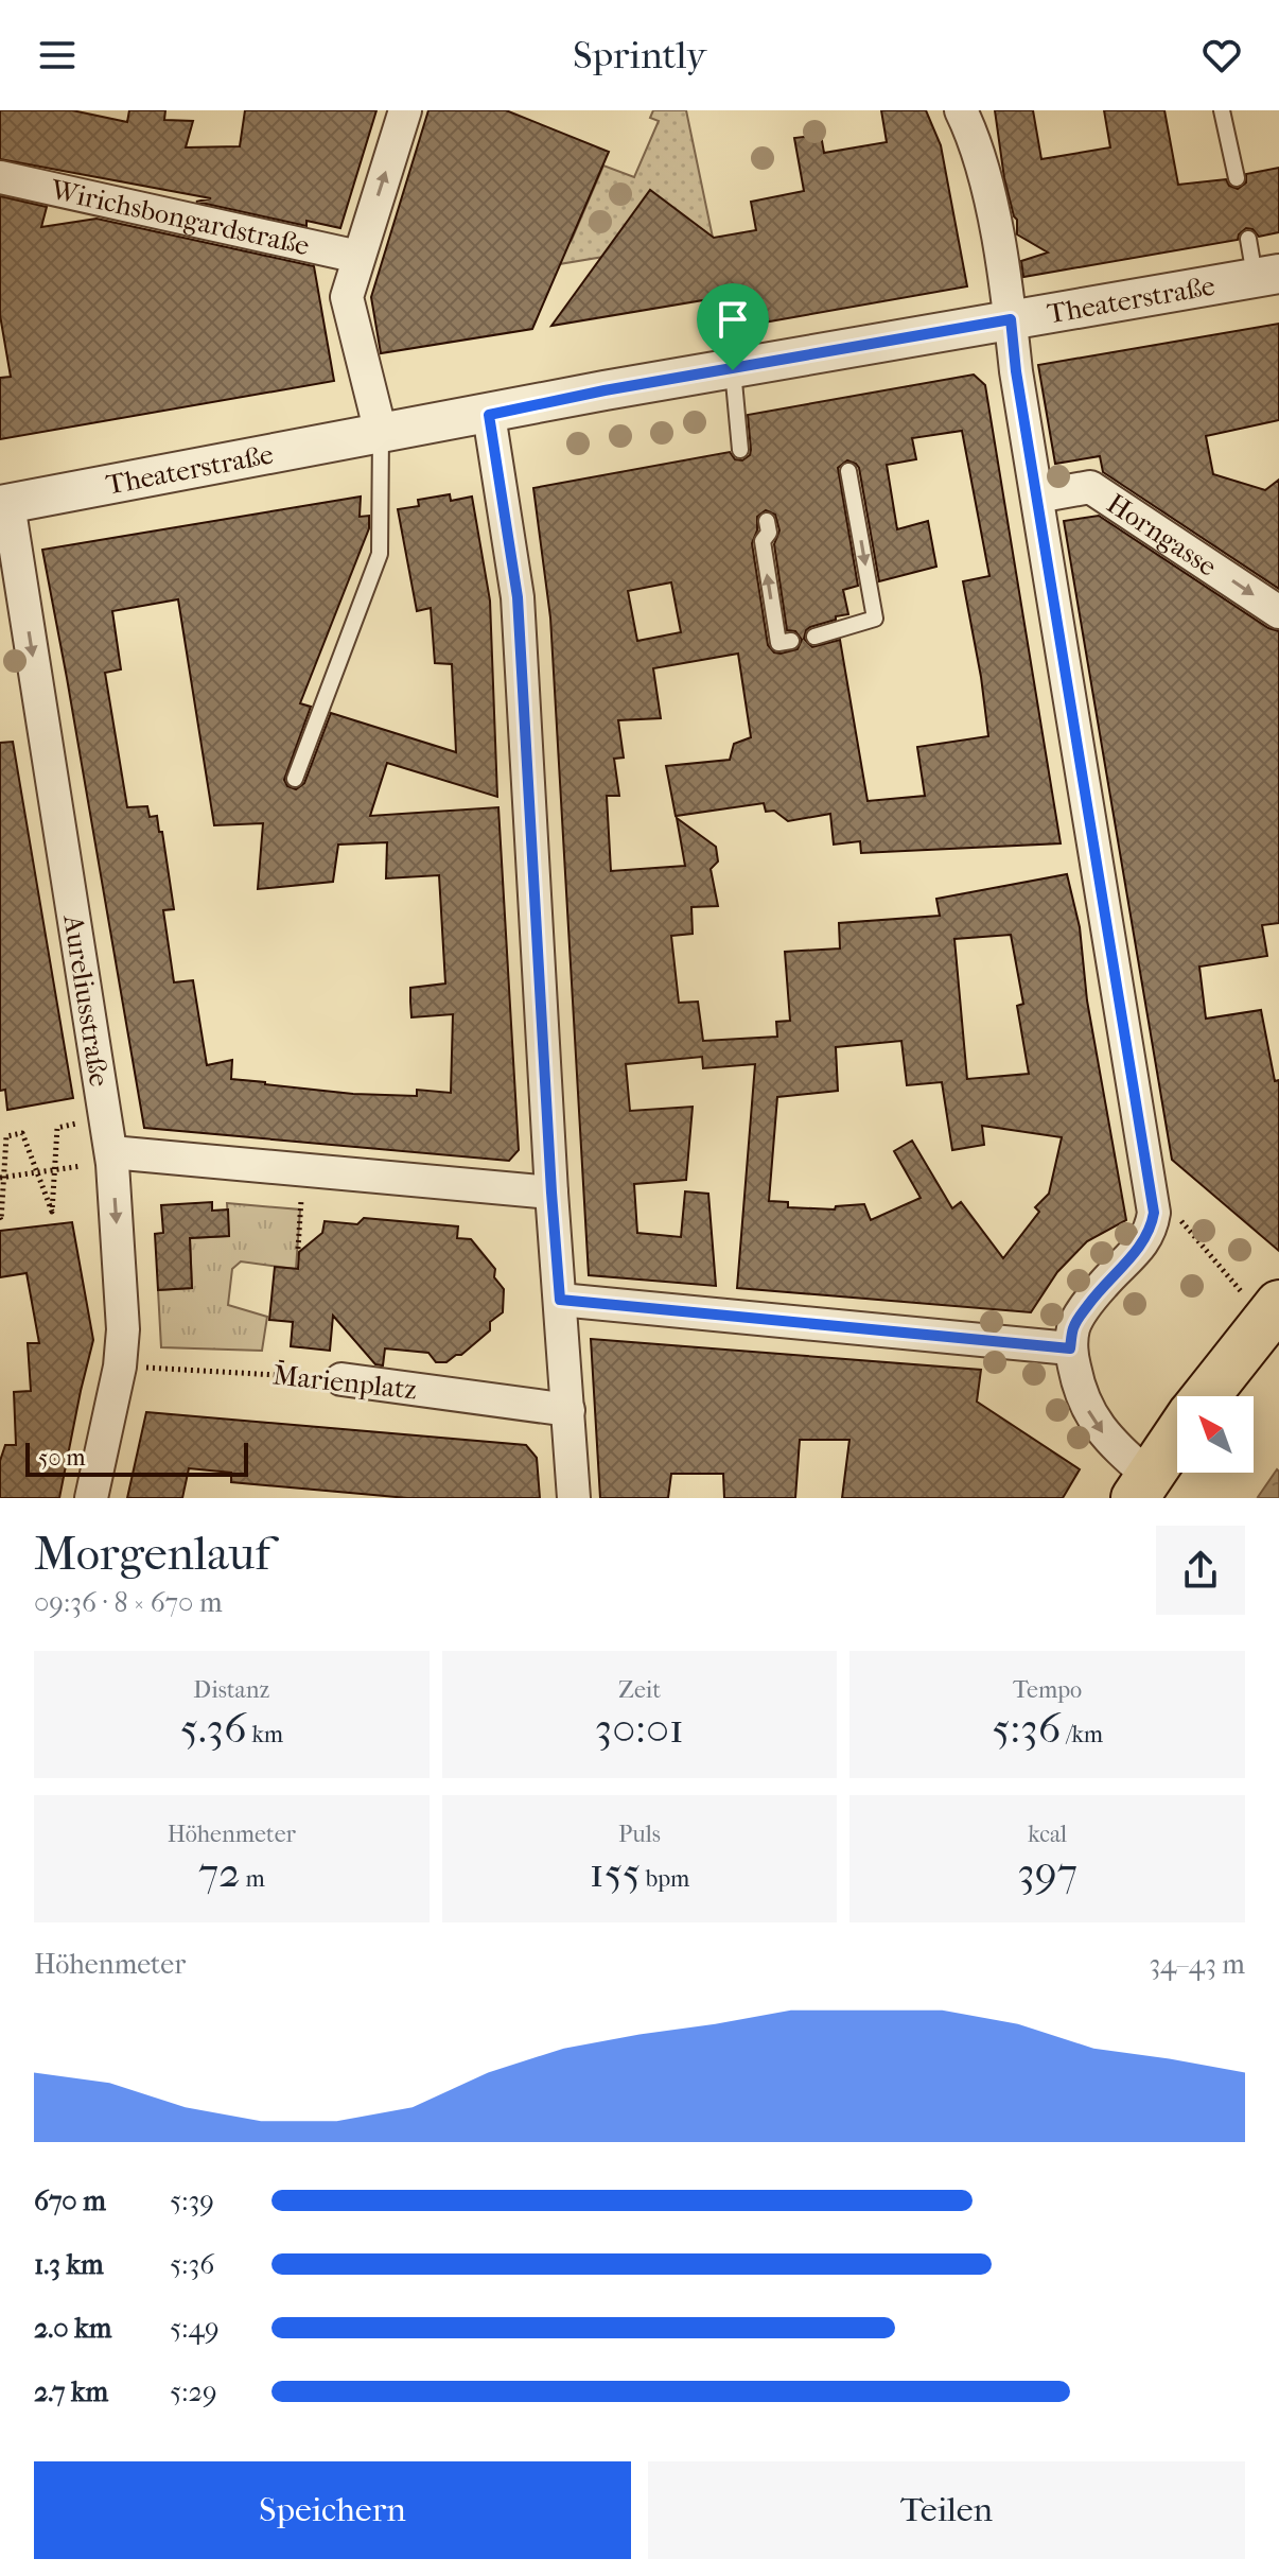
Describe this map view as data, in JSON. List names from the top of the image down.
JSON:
{
  "streets": {
    "street": [
      "Wirichsbongardstraße",
      "Theaterstraße",
      "Horngasse",
      "Aureliusstraße",
      "Marienplatz"
    ]
  },
  "crossings": [
    ["Theaterstraße", "Aureliusstraße"],
    ["Aureliusstraße", "Marienplatz"]
  ],
  "one_way": ["Horngasse", "Aureliusstraße"],
  "scale_bar": "50 m",
  "north": "top left",
  "page": {
    "header": "Sprintly",
    "scale": "50 m",
    "heading": ["Morgenlauf", "09:36 · 8 × 670 m"],
    "stats": [
      ["Distanz", "5.36 km"],
      ["Zeit", "30:01"],
      ["Tempo", "5:36 /km"],
      ["Höhenmeter", "72 m"],
      ["Puls", "155 bpm"],
      ["kcal", "397"]
    ],
    "chart": ["Höhenmeter", "34–43 m"],
    "list": [
      {
        "name": "670 m",
        "note": "5:39"
      },
      {
        "name": "1.3 km",
        "note": "5:36"
      },
      {
        "name": "2.0 km",
        "note": "5:49"
      },
      {
        "name": "2.7 km",
        "note": "5:29"
      }
    ],
    "buttons": ["Speichern", "Teilen"]
  }
}
